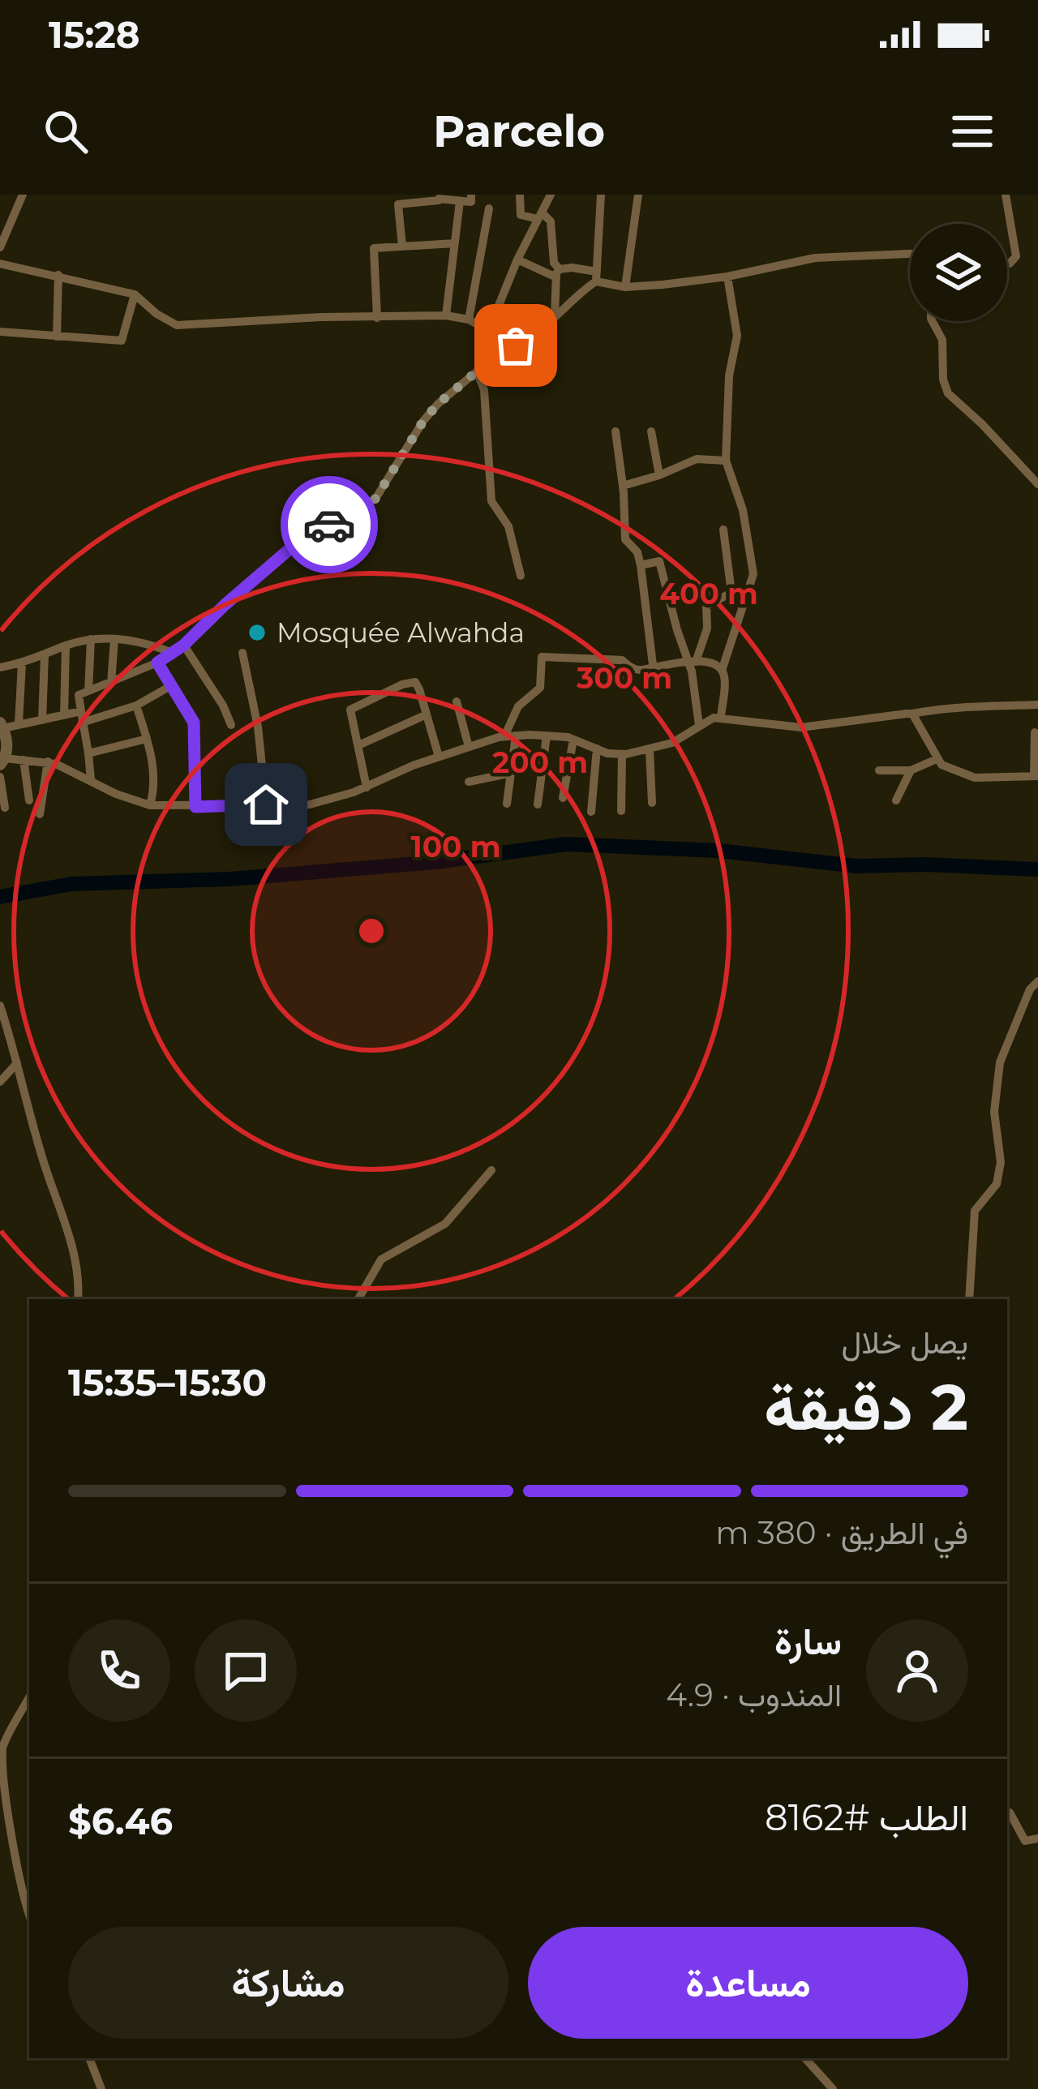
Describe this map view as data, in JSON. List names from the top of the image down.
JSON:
{
  "places": ["Mosquée Alwahda"],
  "page": {
    "status": "15:28",
    "header": "Parcelo",
    "heading": ["2 دقيقة", "يصل خلال", "15:30–15:35"],
    "panel": [
      "سارة",
      "المندوب · 4.9",
      "الطلب #8162",
      "$6.46"
    ],
    "bar": "في الطريق · 380 m",
    "buttons": ["مساعدة", "مشاركة"]
  },
  "rings": [
    "400 m",
    "300 m",
    "200 m",
    "100 m"
  ]
}
